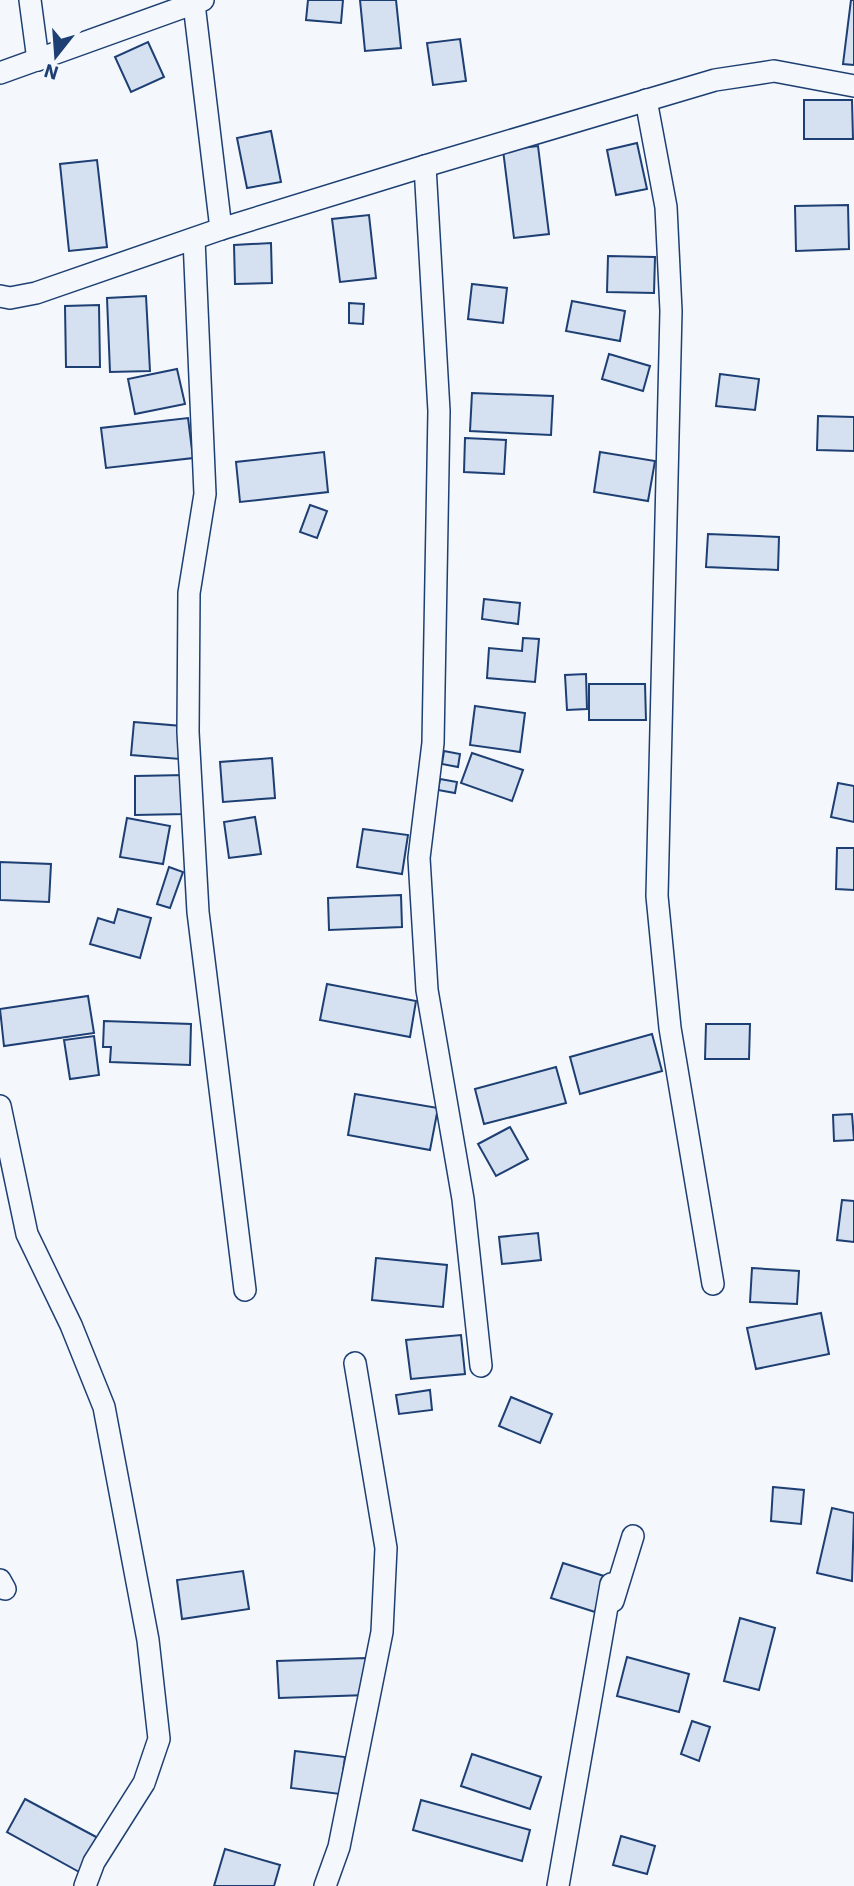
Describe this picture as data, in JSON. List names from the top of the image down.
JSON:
{
  "north": "bottom"
}
